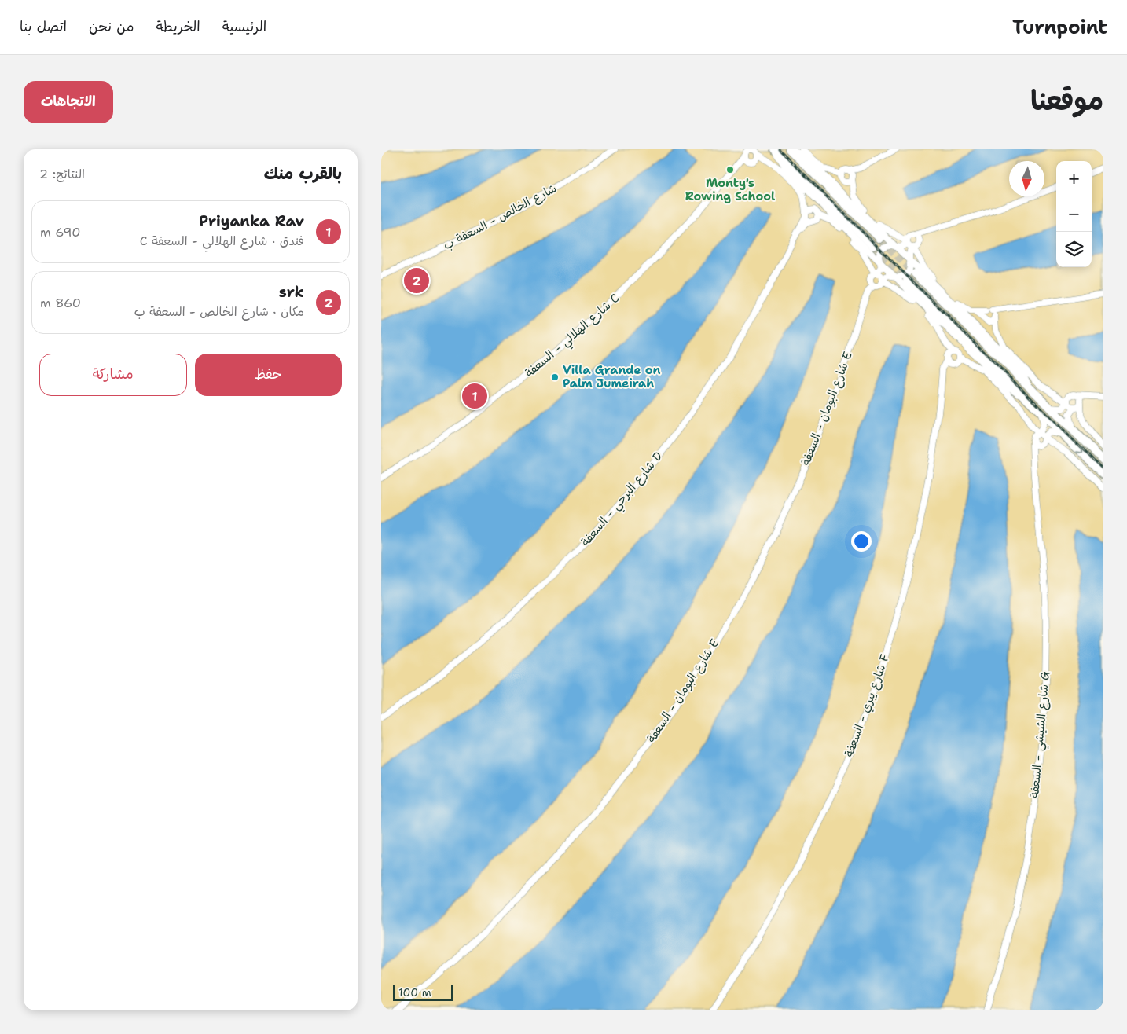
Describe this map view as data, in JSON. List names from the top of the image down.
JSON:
{
  "streets": {
    "street": [
      "شارع الخالص - السعفة ب",
      "شارع الهلالي - السعفة C",
      "شارع البومان - السعفة E",
      "شارع البرحي - السعفة D",
      "شارع يبري - السعفة F",
      "شارع الشيشي - السعفة G"
    ]
  },
  "places": ["Monty's Rowing School", "Villa Grande on Palm Jumeirah"],
  "scale_bar": "100 m",
  "north": "bottom",
  "page": {
    "header": "Turnpoint",
    "nav": [
      "الرئيسية",
      "الخريطة",
      "من نحن",
      "اتصل بنا"
    ],
    "title": "موقعنا",
    "buttons": [
      "الاتجاهات",
      ["حفظ", "مشاركة"]
    ],
    "heading": ["بالقرب منك", "النتائج: 2"],
    "map_buttons": ["+", "−"],
    "list": [
      {
        "mark": "1",
        "name": "Priyanka Rav",
        "note": "فندق · شارع الهلالي - السعفة C",
        "value": "690 m"
      },
      {
        "mark": "2",
        "name": "srk",
        "note": "مكان · شارع الخالص - السعفة ب",
        "value": "860 m"
      }
    ],
    "pins": ["2", "1"],
    "scale": "100 m"
  }
}
